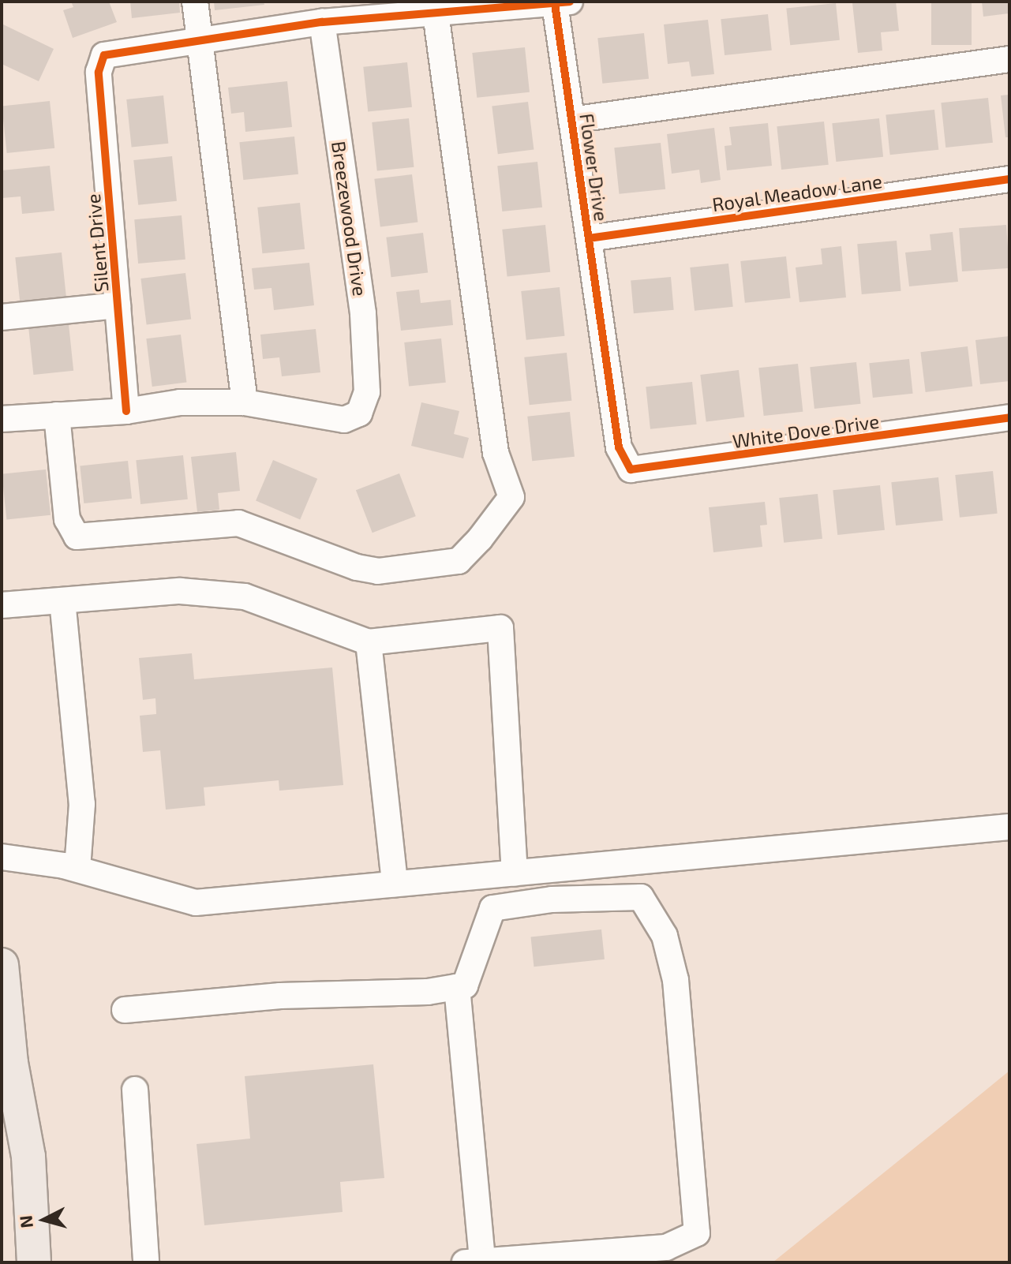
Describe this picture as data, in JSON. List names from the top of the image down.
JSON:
{
  "streets": {
    "street": [
      "Flower Drive",
      "Royal Meadow Lane",
      "Breezewood Drive",
      "Silent Drive",
      "White Dove Drive"
    ]
  },
  "crossings": [
    ["Flower Drive", "Royal Meadow Lane"],
    ["Flower Drive", "White Dove Drive"]
  ],
  "north": "left"
}
